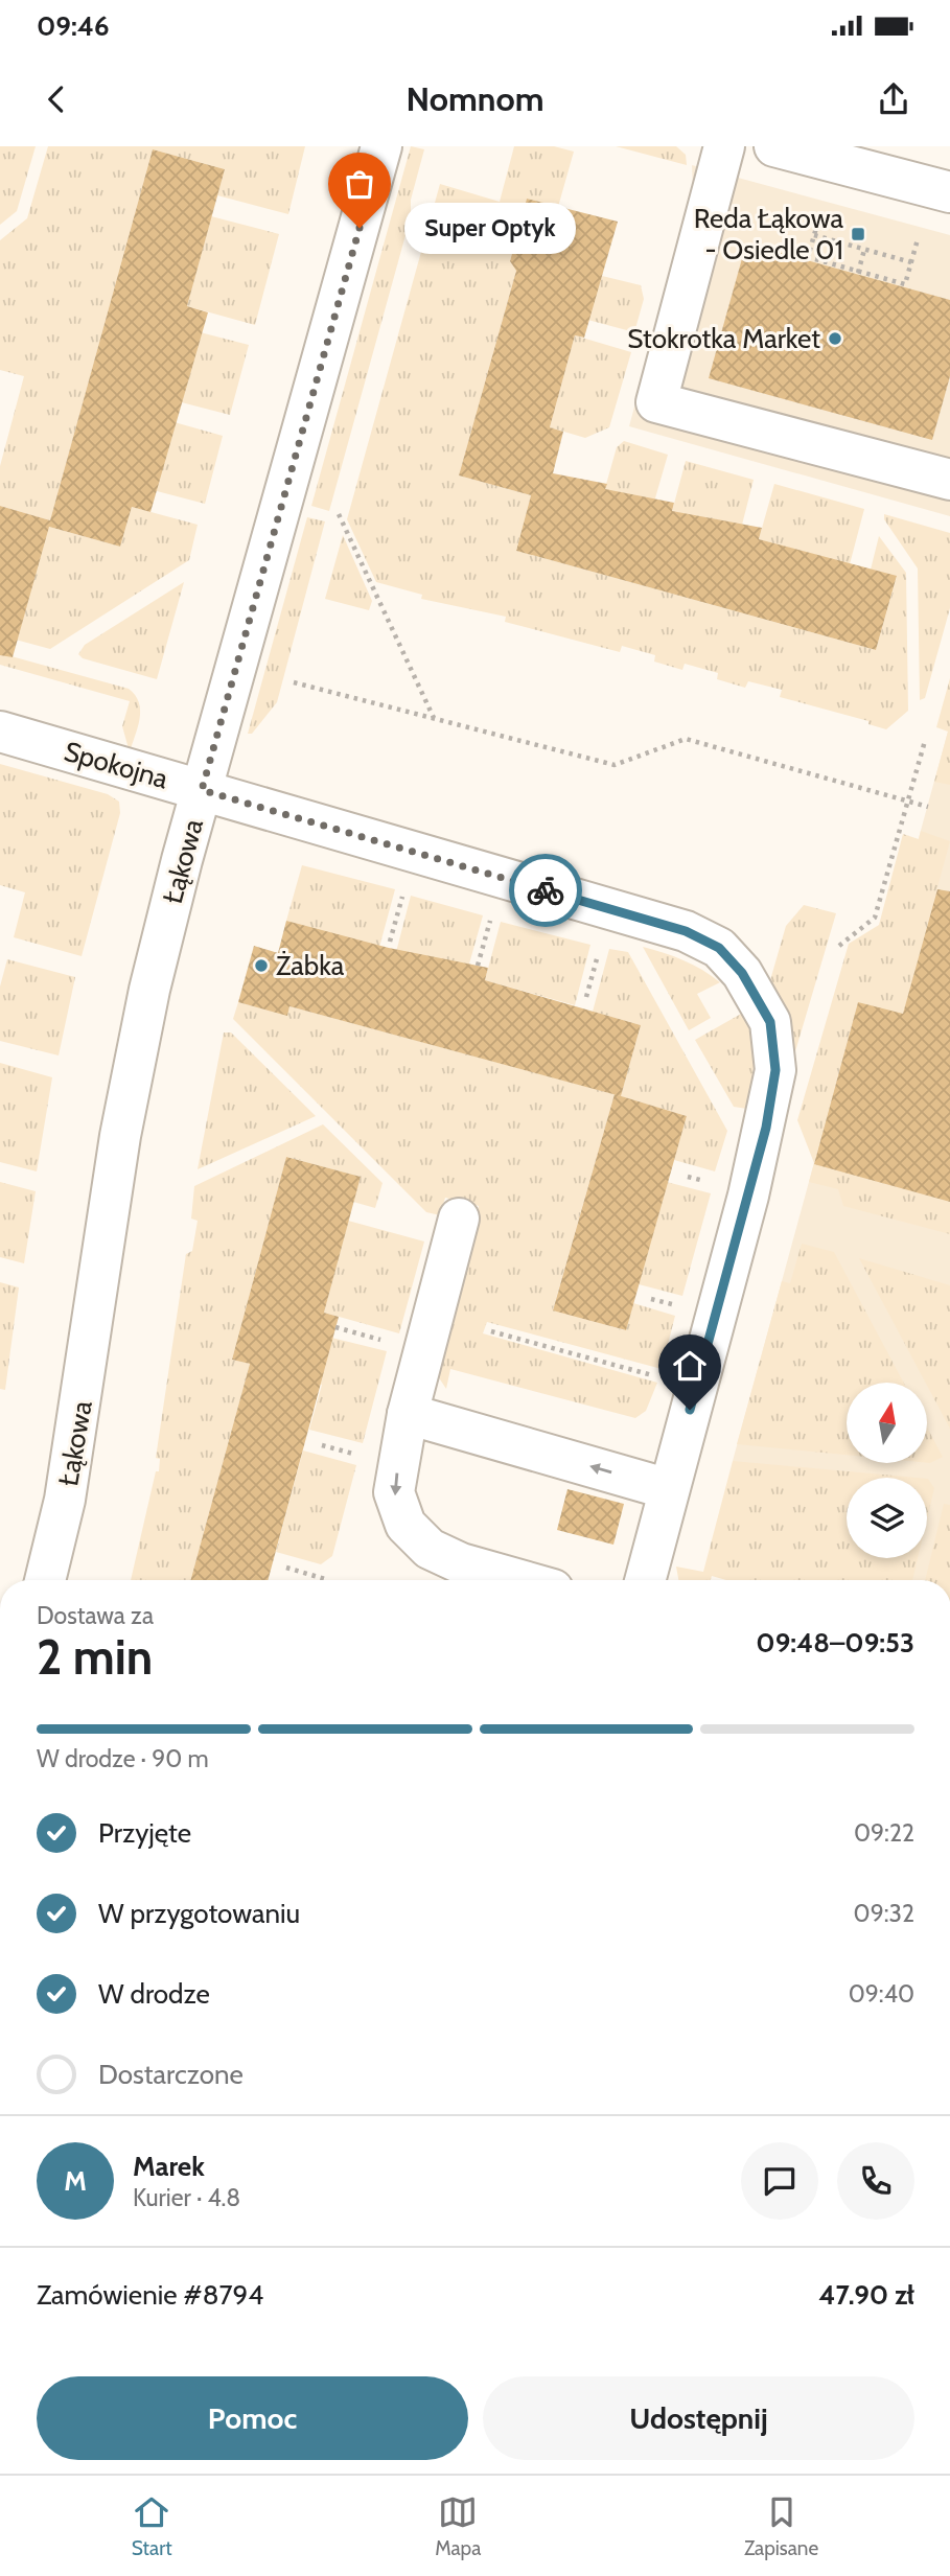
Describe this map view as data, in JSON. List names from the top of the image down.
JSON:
{
  "streets": {
    "street": ["Spokojna", "Łąkowa"]
  },
  "crossings": [
    ["Spokojna", "Łąkowa"]
  ],
  "places": {
    "other": ["Super Optyk", "Stokrotka Market", "Żabka"],
    "transit": ["Reda Łąkowa - Osiedle 01"]
  },
  "north": "top",
  "page": {
    "status": "09:46",
    "header": "Nomnom",
    "bubble": "Super Optyk",
    "heading": ["2 min", "Dostawa za", "09:48–09:53"],
    "panel": [
      "Marek",
      "Kurier · 4.8",
      "Zamówienie #8794",
      "47.90 zł"
    ],
    "bar": "W drodze · 90 m",
    "list": [
      ["Przyjęte", "09:22"],
      ["W przygotowaniu", "09:32"],
      ["W drodze", "09:40"],
      "Dostarczone"
    ],
    "round": "M",
    "buttons": ["Pomoc", "Udostępnij"],
    "tabs": ["Start", "Mapa", "Zapisane"]
  }
}
